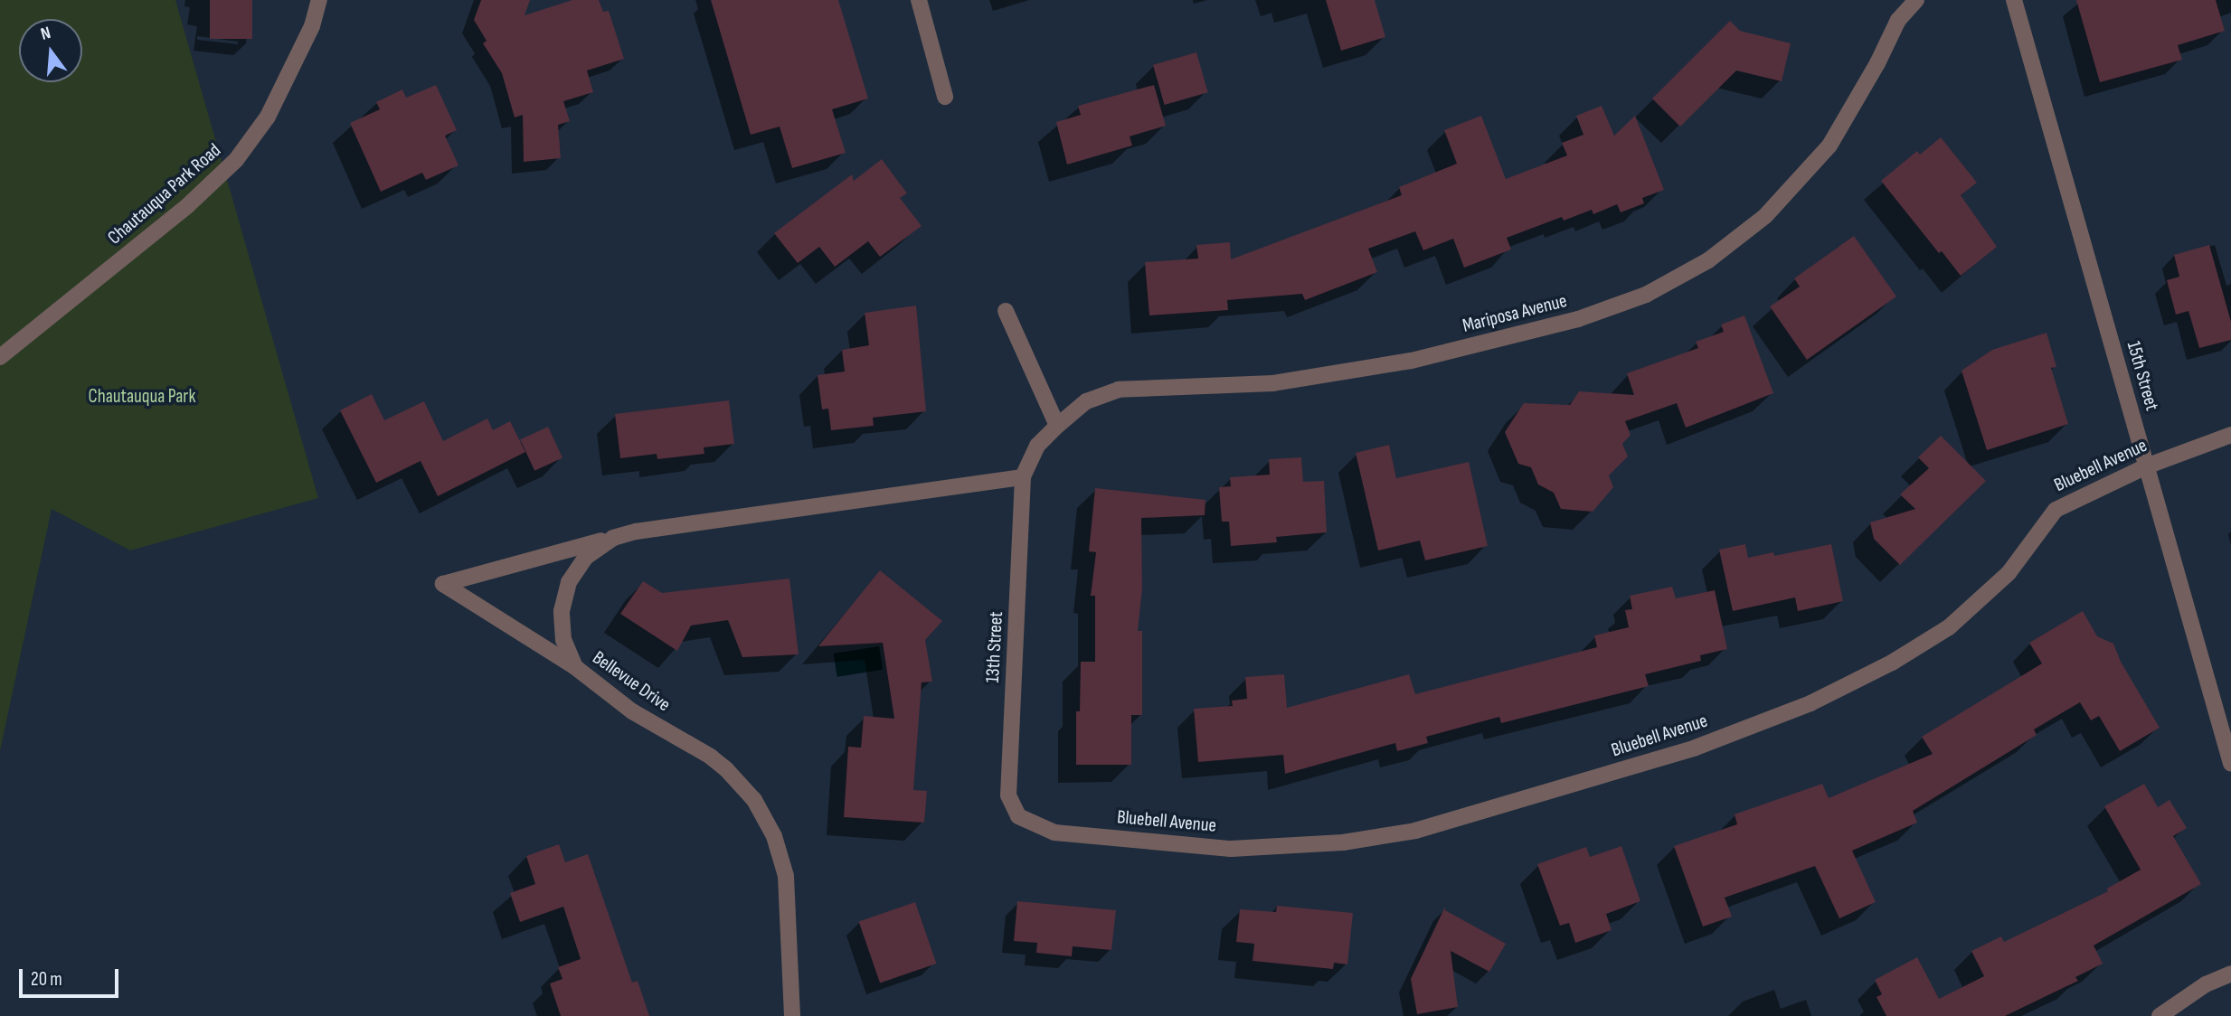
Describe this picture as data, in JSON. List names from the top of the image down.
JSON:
{
  "streets": {
    "street": [
      "Chautauqua Park Road",
      "Mariposa Avenue",
      "15th Street",
      "Bluebell Avenue",
      "13th Street",
      "Bellevue Drive"
    ]
  },
  "crossings": [
    ["Mariposa Avenue", "13th Street"],
    ["Mariposa Avenue", "Bellevue Drive"],
    ["15th Street", "Bluebell Avenue"],
    ["Bluebell Avenue", "13th Street"],
    ["13th Street", "Bellevue Drive"]
  ],
  "parks": ["Chautauqua Park"],
  "scale_bar": "20 m",
  "north": "top"
}
